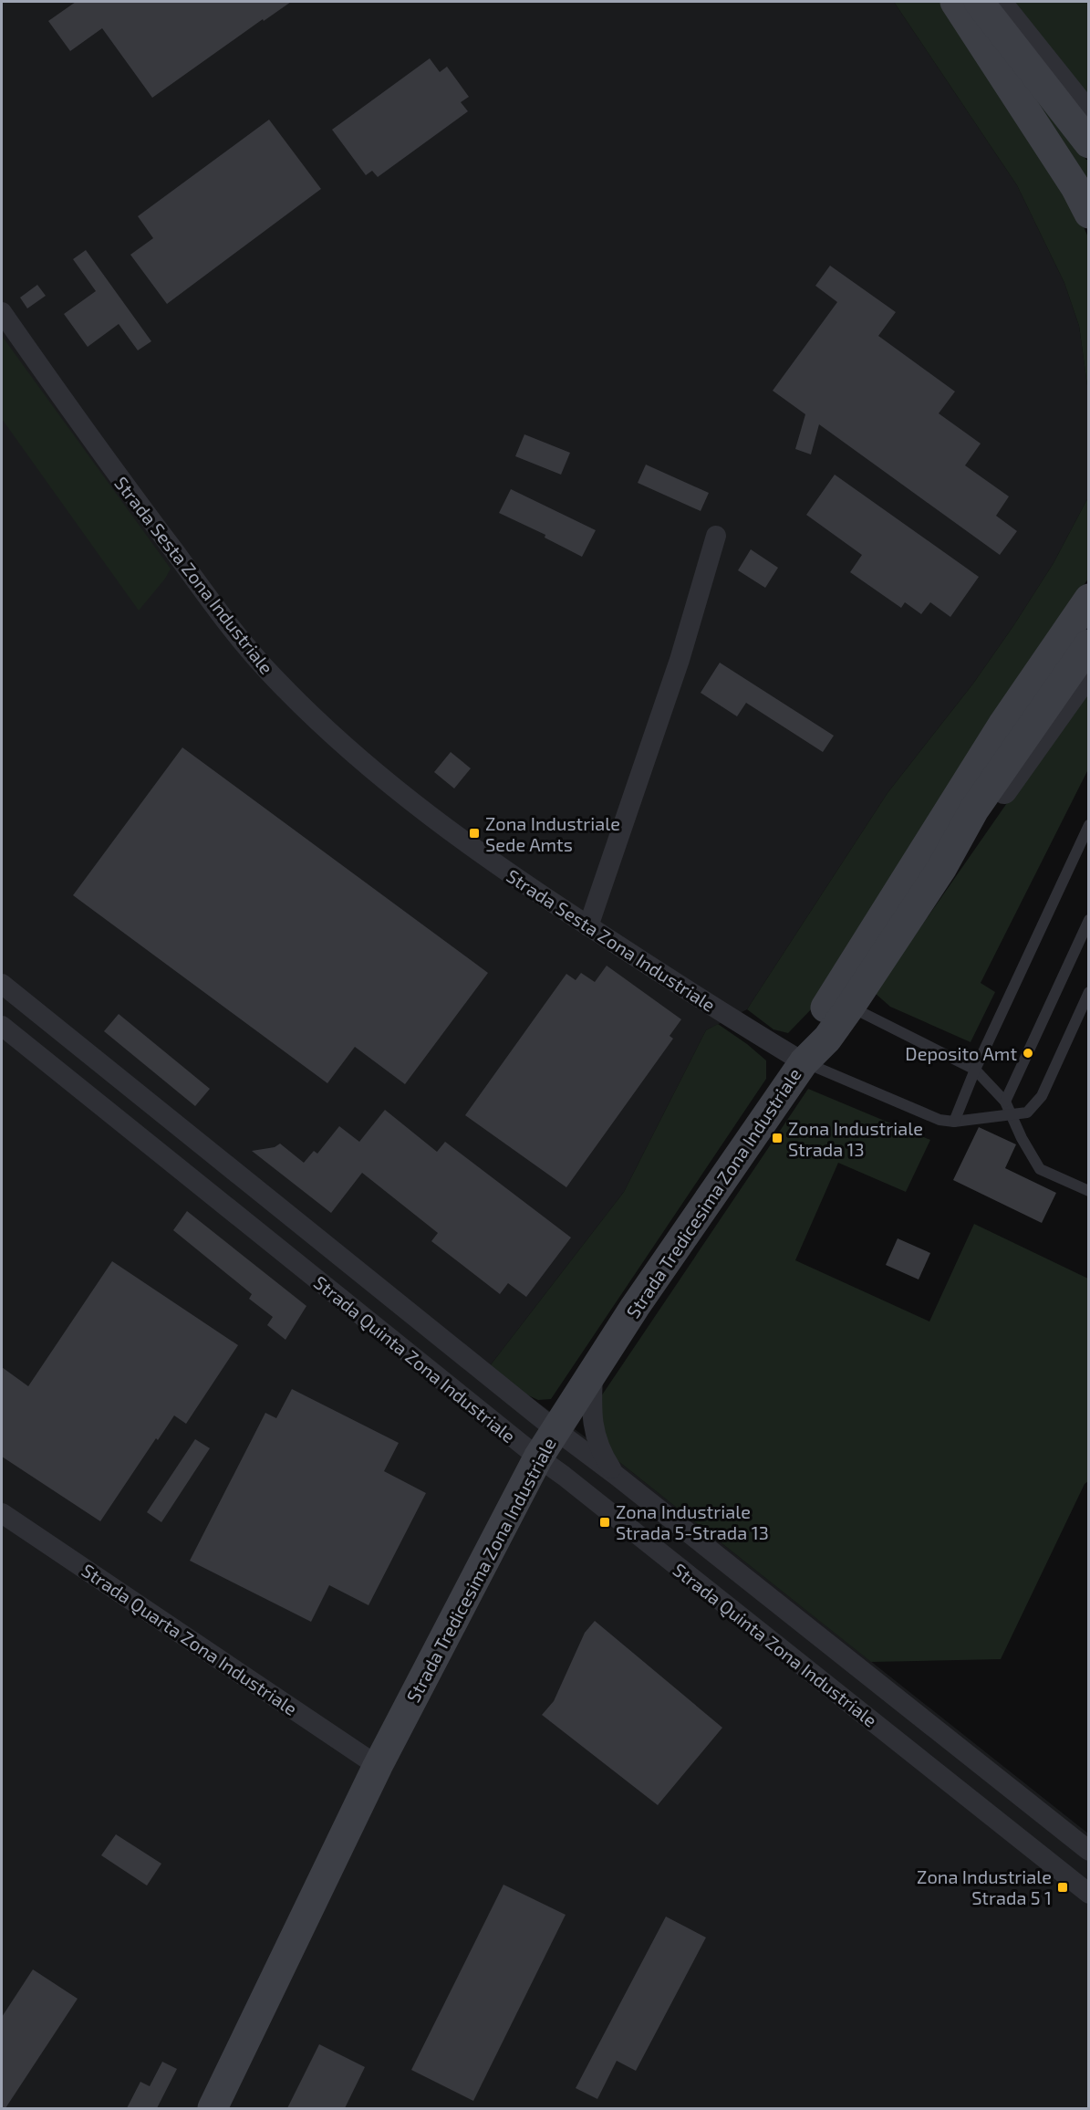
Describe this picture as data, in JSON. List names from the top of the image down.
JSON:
{
  "streets": {
    "main road": ["Strada Tredicesima Zona Industriale"],
    "street": ["Strada Sesta Zona Industriale", "Strada Quinta Zona Industriale", "Strada Quarta Zona Industriale"]
  },
  "crossings": [
    ["Strada Sesta Zona Industriale", "Strada Tredicesima Zona Industriale"],
    ["Strada Tredicesima Zona Industriale", "Strada Quinta Zona Industriale"],
    ["Strada Tredicesima Zona Industriale", "Strada Quarta Zona Industriale"]
  ],
  "places": {
    "transit": [
      "Zona Industriale Sede Amts",
      "Zona Industriale Strada 13",
      "Zona Industriale Strada 5-Strada 13",
      "Zona Industriale Strada 5 1"
    ],
    "other": ["Deposito Amt"]
  }
}
